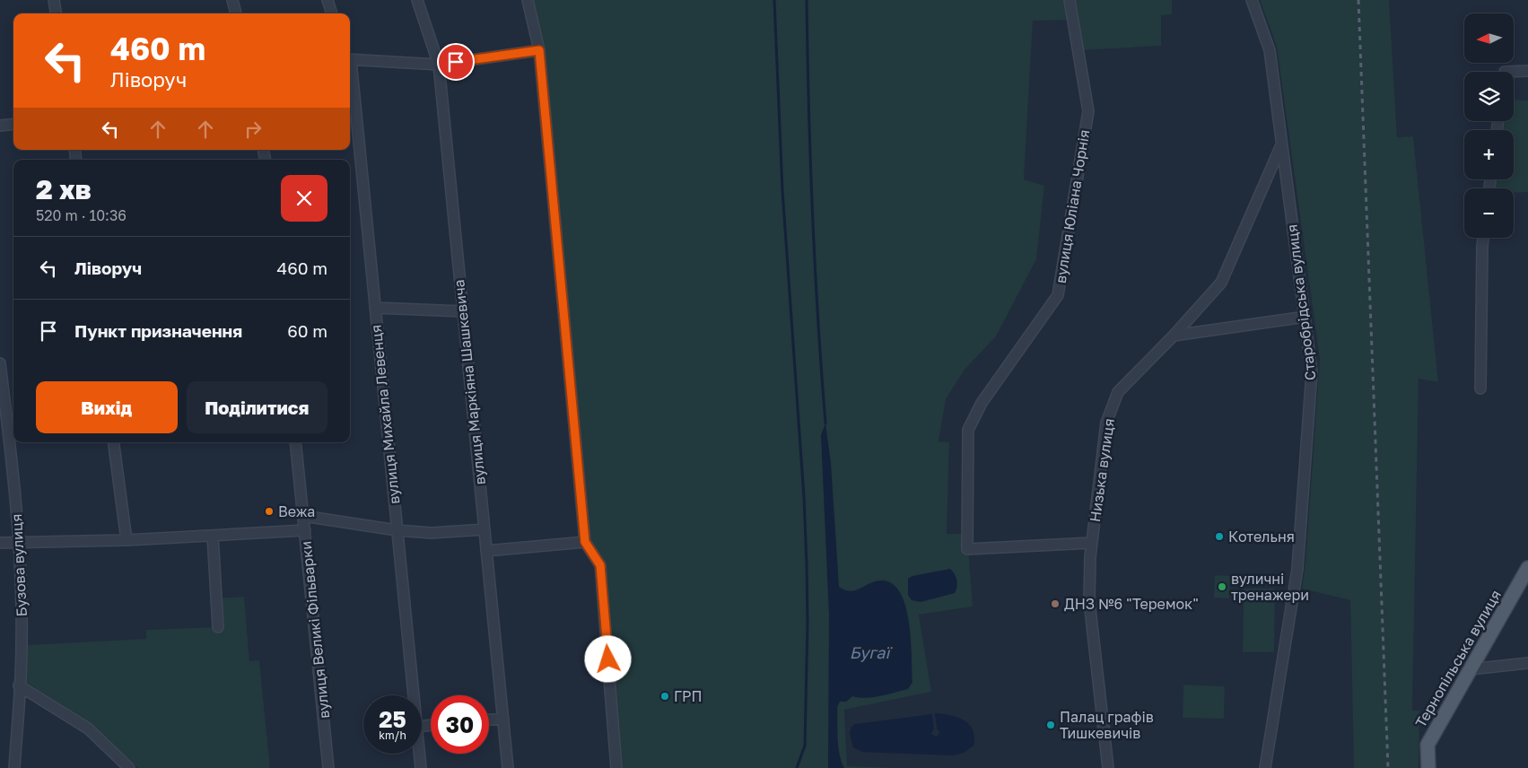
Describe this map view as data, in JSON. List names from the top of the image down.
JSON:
{
  "streets": {
    "main road": ["Тернопільська вулиця"],
    "street": [
      "вулиця Юліана Чорнія",
      "Старобрідська вулиця",
      "вулиця Маркіяна Шашкевича",
      "вулиця Михайла Левенця",
      "Низька вулиця",
      "Бузова вулиця",
      "вулиця Великі Фільварки"
    ]
  },
  "crossings": [
    ["вулиця Юліана Чорнія", "Низька вулиця"],
    ["Старобрідська вулиця", "Низька вулиця"]
  ],
  "water": ["Бугаї"],
  "places": [
    "Вежа",
    "Котельня",
    "вуличні тренажери",
    "ДНЗ №6 \"Теремок\"",
    "ГРП",
    "Палац графів Тишкевичів"
  ],
  "north": "left",
  "page": {
    "map_buttons": ["+", "−"],
    "turn": ["460 m", "Ліворуч"],
    "heading": ["2 хв", "520 m · 10:36"],
    "list": [
      {
        "name": "Ліворуч",
        "value": "460 m"
      },
      {
        "name": "Пункт призначення",
        "value": "60 m"
      }
    ],
    "buttons": ["Вихід", "Поділитися"],
    "speed": "25 km/h",
    "limit": "30"
  }
}
